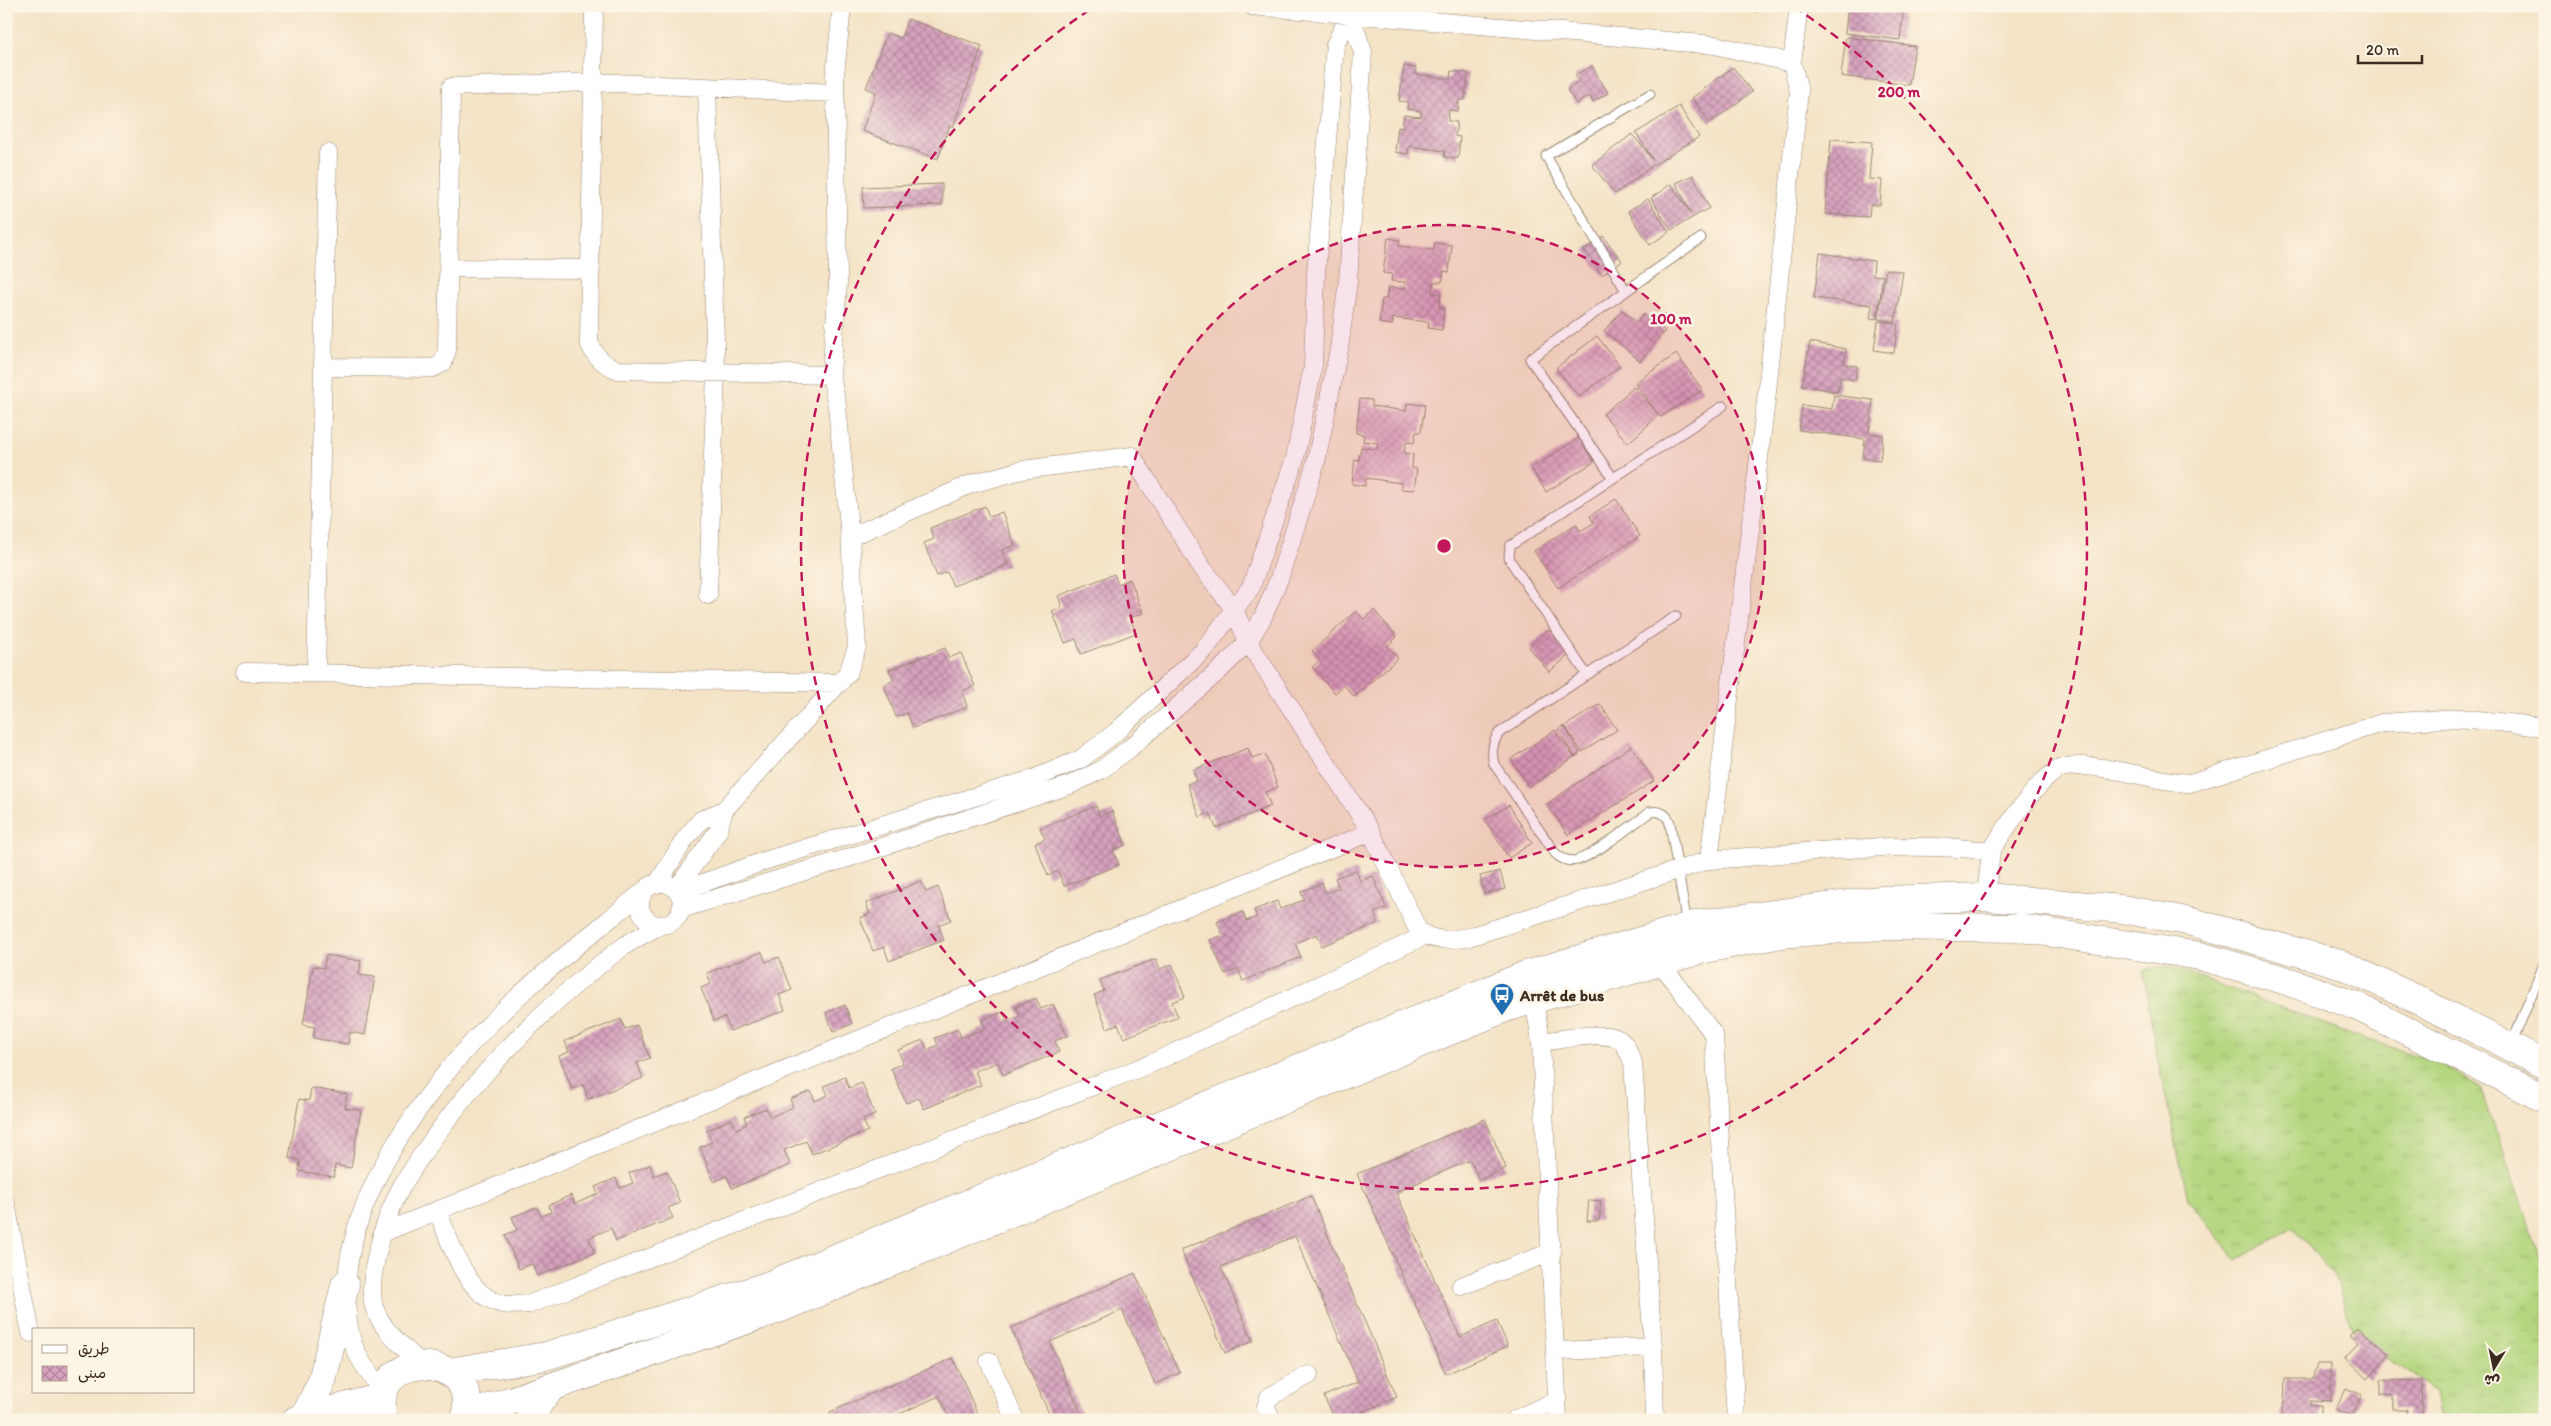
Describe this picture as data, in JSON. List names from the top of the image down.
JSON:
{
  "places": {
    "bus stop": ["Arrêt de bus"]
  },
  "legend": ["طريق", "مبنى"],
  "scale_bar": "20 m",
  "north": "bottom",
  "rings": ["200 m", "100 m"]
}
